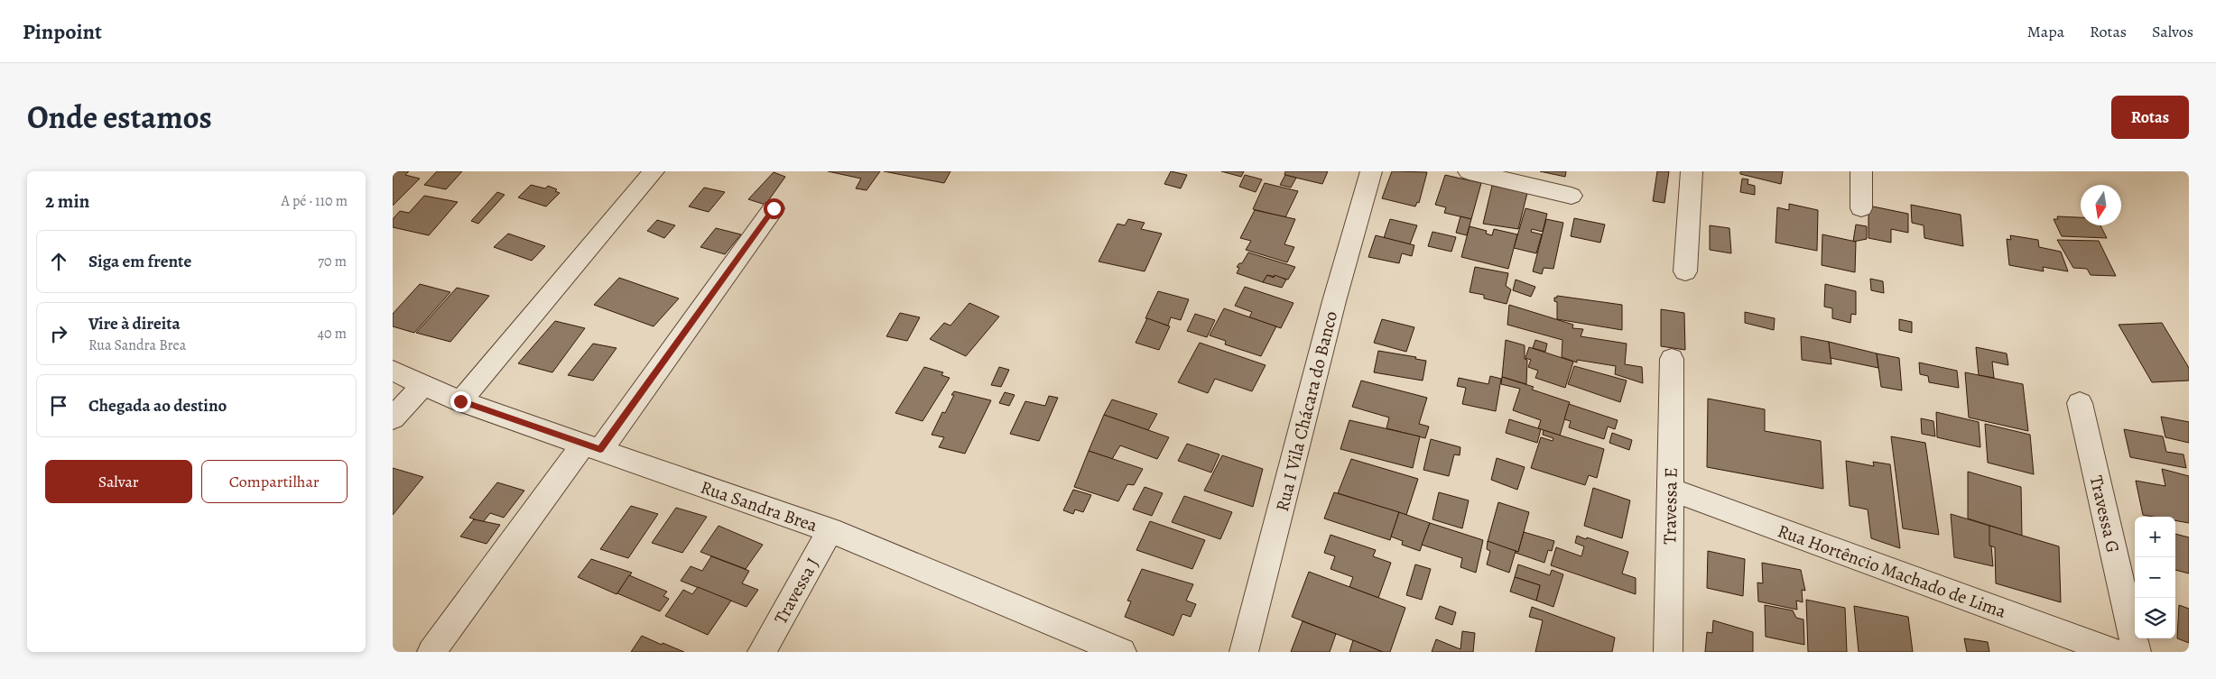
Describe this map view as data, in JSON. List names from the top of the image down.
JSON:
{
  "streets": {
    "street": [
      "Rua I Vila Chácara do Banco",
      "Rua Sandra Brea",
      "Travessa E",
      "Travessa G",
      "Rua Hortêncio Machado de Lima",
      "Travessa J"
    ]
  },
  "crossings": [
    ["Rua Sandra Brea", "Travessa J"],
    ["Travessa E", "Rua Hortêncio Machado de Lima"]
  ],
  "north": "bottom",
  "page": {
    "header": "Pinpoint",
    "nav": ["Mapa", "Rotas", "Salvos"],
    "title": "Onde estamos",
    "buttons": [
      "Rotas",
      ["Salvar", "Compartilhar"]
    ],
    "heading": ["2 min", "A pé · 110 m"],
    "list": [
      ["Siga em frente", "70 m"],
      ["Vire à direita", "Rua Sandra Brea", "40 m"],
      "Chegada ao destino"
    ],
    "map_buttons": ["+", "−"]
  }
}
